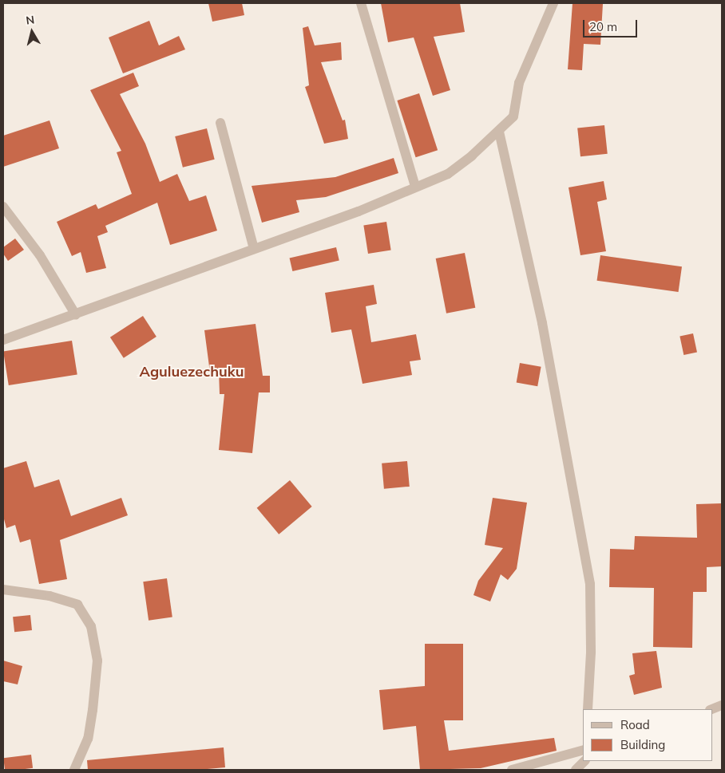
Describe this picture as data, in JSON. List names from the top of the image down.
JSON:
{
  "districts": ["Aguluezechuku"],
  "legend": ["Road", "Building"],
  "scale_bar": "20 m",
  "north": "top"
}
